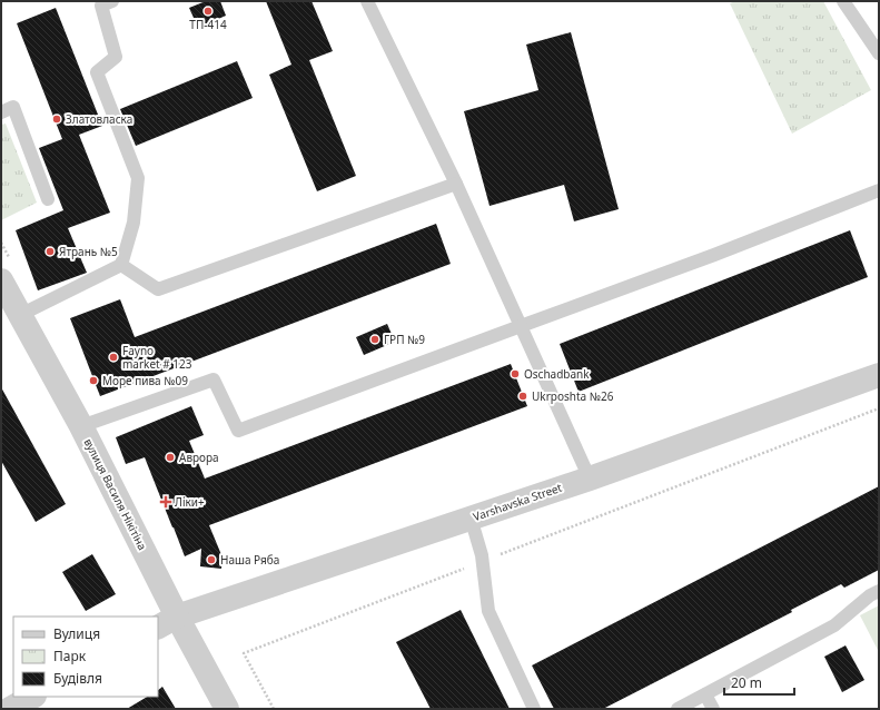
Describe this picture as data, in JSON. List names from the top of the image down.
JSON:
{
  "streets": {
    "street": ["вулиця Василя Нікітіна", "Varshavska Street"]
  },
  "crossings": [
    ["вулиця Василя Нікітіна", "Varshavska Street"]
  ],
  "places": {
    "other": [
      "ТП-414",
      "Златовласка",
      "Ятрань №5",
      "ГРП №9",
      "Fayno market # 123",
      "Oschadbank",
      "Море пива №09",
      "Ukrposhta №26",
      "Аврора",
      "Наша Ряба"
    ],
    "health": ["Ліки+"]
  },
  "legend": ["Вулиця", "Парк", "Будівля"],
  "scale_bar": "20 m"
}
